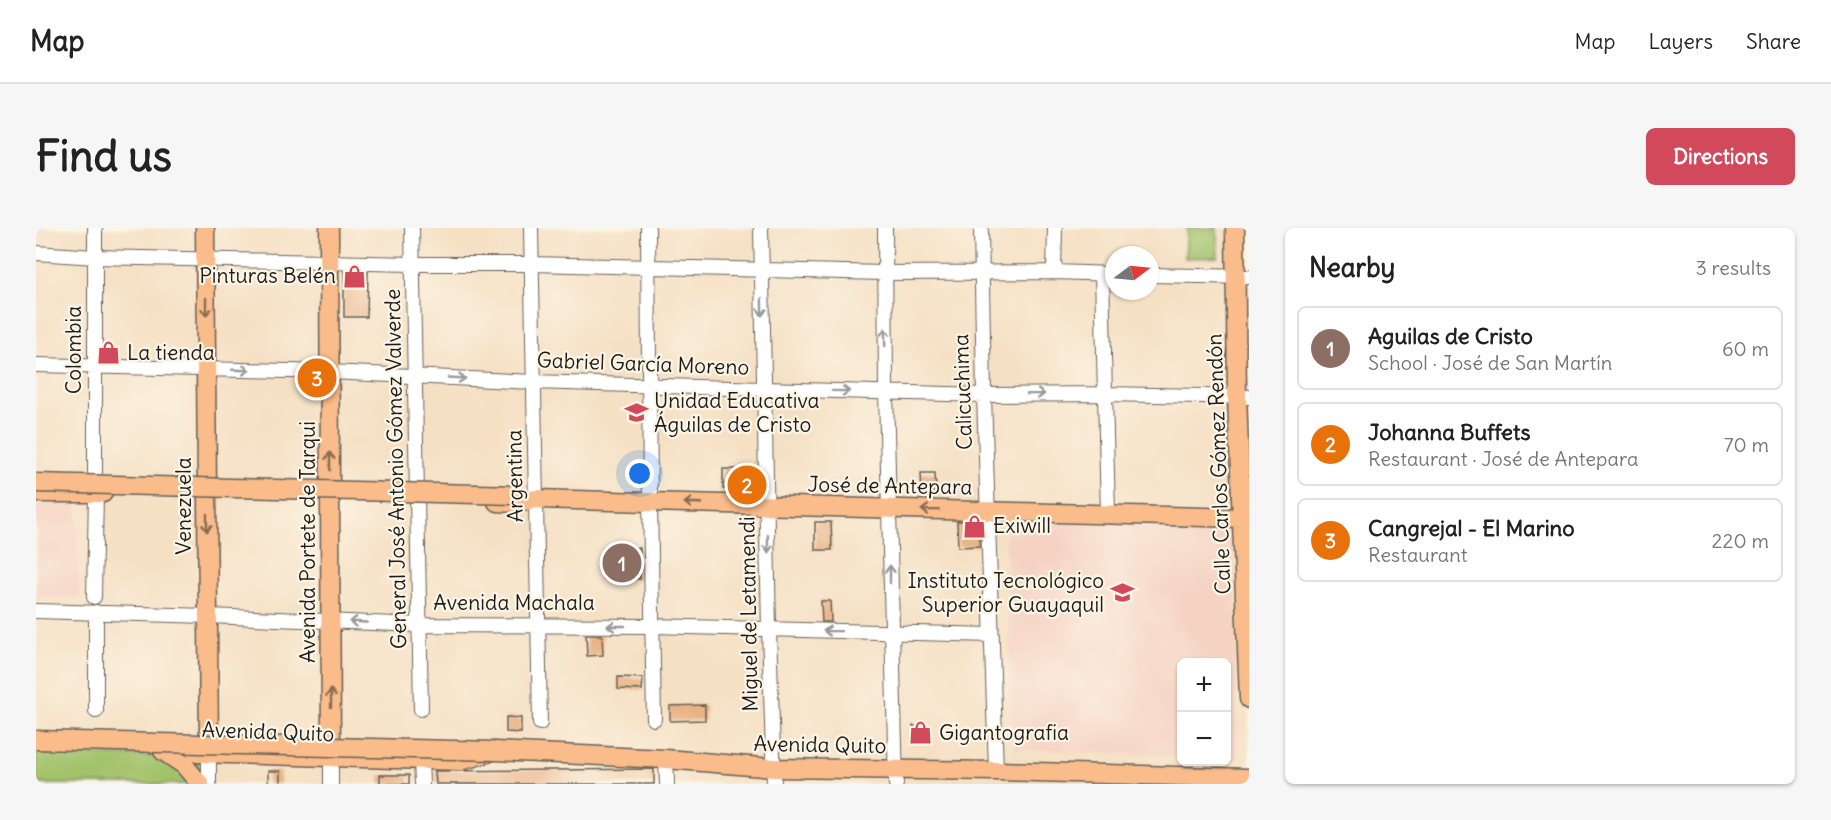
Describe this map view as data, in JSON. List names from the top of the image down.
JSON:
{
  "streets": {
    "main road": [
      "Calle Carlos Gómez Rendón",
      "José de Antepara",
      "Venezuela",
      "Avenida Portete de Tarqui",
      "Avenida Quito"
    ],
    "street": [
      "Colombia",
      "Gabriel García Moreno",
      "Calicuchima",
      "General José Antonio Gómez Valverde",
      "Argentina",
      "Avenida Machala",
      "Miguel de Letamendi"
    ]
  },
  "crossings": [
    ["Colombia", "Gabriel García Moreno"],
    ["Gabriel García Moreno", "Calicuchima"],
    ["Gabriel García Moreno", "Calle Carlos Gómez Rendón"],
    ["Gabriel García Moreno", "General José Antonio Gómez Valverde"],
    ["Gabriel García Moreno", "Argentina"],
    ["Gabriel García Moreno", "Venezuela"],
    ["Gabriel García Moreno", "Avenida Portete de Tarqui"],
    ["Gabriel García Moreno", "Miguel de Letamendi"],
    ["Calicuchima", "José de Antepara"],
    ["Calicuchima", "Avenida Machala"],
    ["Calicuchima", "Avenida Quito"],
    ["Calle Carlos Gómez Rendón", "José de Antepara"],
    ["General José Antonio Gómez Valverde", "José de Antepara"],
    ["General José Antonio Gómez Valverde", "Avenida Machala"],
    ["Argentina", "José de Antepara"],
    ["Argentina", "Avenida Machala"],
    ["José de Antepara", "Venezuela"],
    ["José de Antepara", "Avenida Portete de Tarqui"],
    ["José de Antepara", "Miguel de Letamendi"],
    ["Venezuela", "Avenida Machala"],
    ["Venezuela", "Avenida Quito"],
    ["Avenida Portete de Tarqui", "Avenida Machala"],
    ["Avenida Portete de Tarqui", "Avenida Quito"],
    ["Avenida Machala", "Miguel de Letamendi"],
    ["Miguel de Letamendi", "Avenida Quito"]
  ],
  "one_way": ["Venezuela", "Avenida Portete de Tarqui"],
  "places": {
    "shop": [
      "Pinturas Belén",
      "La tienda",
      "Exiwill",
      "Gigantografia"
    ],
    "school or university": ["Unidad Educativa Águilas de Cristo", "Instituto Tecnológico Superior Guayaquil"]
  },
  "north": "right",
  "page": {
    "header": "Map",
    "nav": ["Map", "Layers", "Share"],
    "buttons": "Directions",
    "title": "Find us",
    "heading": ["Nearby", "3 results"],
    "list": [
      {
        "mark": "1",
        "name": "Aguilas de Cristo",
        "note": "School · José de San Martín",
        "value": "60 m"
      },
      {
        "mark": "2",
        "name": "Johanna Buffets",
        "note": "Restaurant · José de Antepara",
        "value": "70 m"
      },
      {
        "mark": "3",
        "name": "Cangrejal - El Marino",
        "note": "Restaurant",
        "value": "220 m"
      }
    ],
    "pins": ["3", "2", "1"],
    "map_buttons": ["+", "−"]
  }
}
